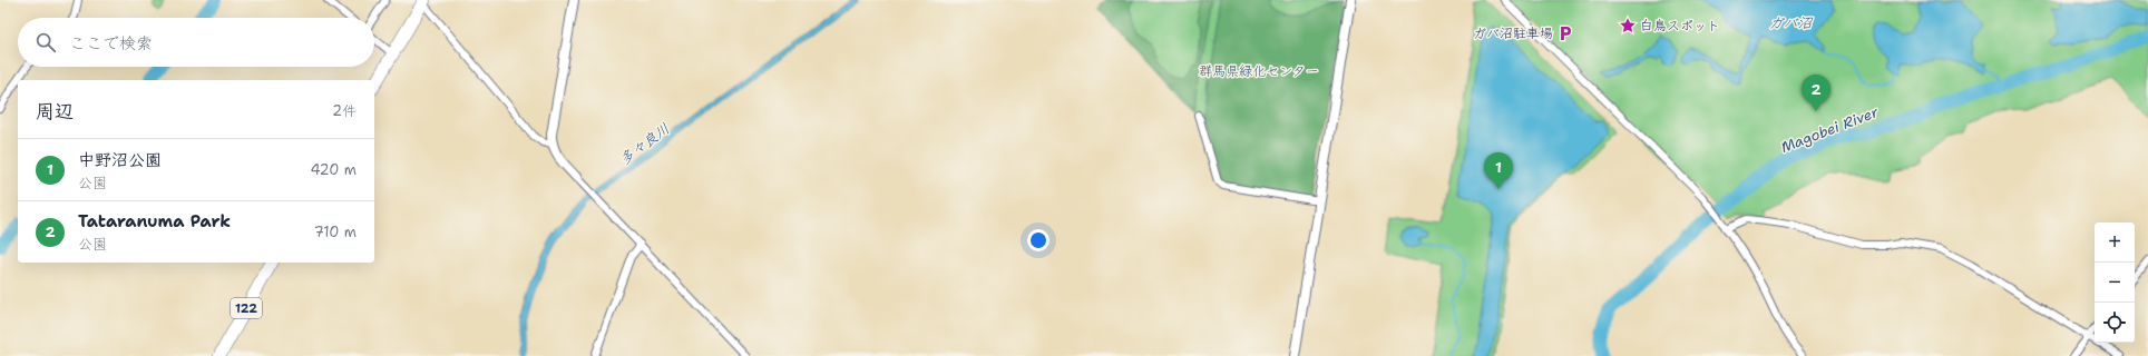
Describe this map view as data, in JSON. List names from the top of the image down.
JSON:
{
  "streets": {
    "highway": ["122"]
  },
  "water": ["ガバ沼", "Magobei River", "多々良川"],
  "parks": ["群馬県緑化センター"],
  "places": {
    "place": ["白鳥スポット"],
    "parking": ["ガバ沼駐車場"]
  },
  "page": {
    "search": "ここで検索",
    "pins": ["2", "1"],
    "heading": ["周辺", "2件"],
    "list": [
      {
        "mark": "1",
        "name": "中野沼公園",
        "note": "公園",
        "value": "420 m"
      },
      {
        "mark": "2",
        "name": "Tataranuma Park",
        "note": "公園",
        "value": "710 m"
      }
    ],
    "map_buttons": ["+", "−"]
  }
}
